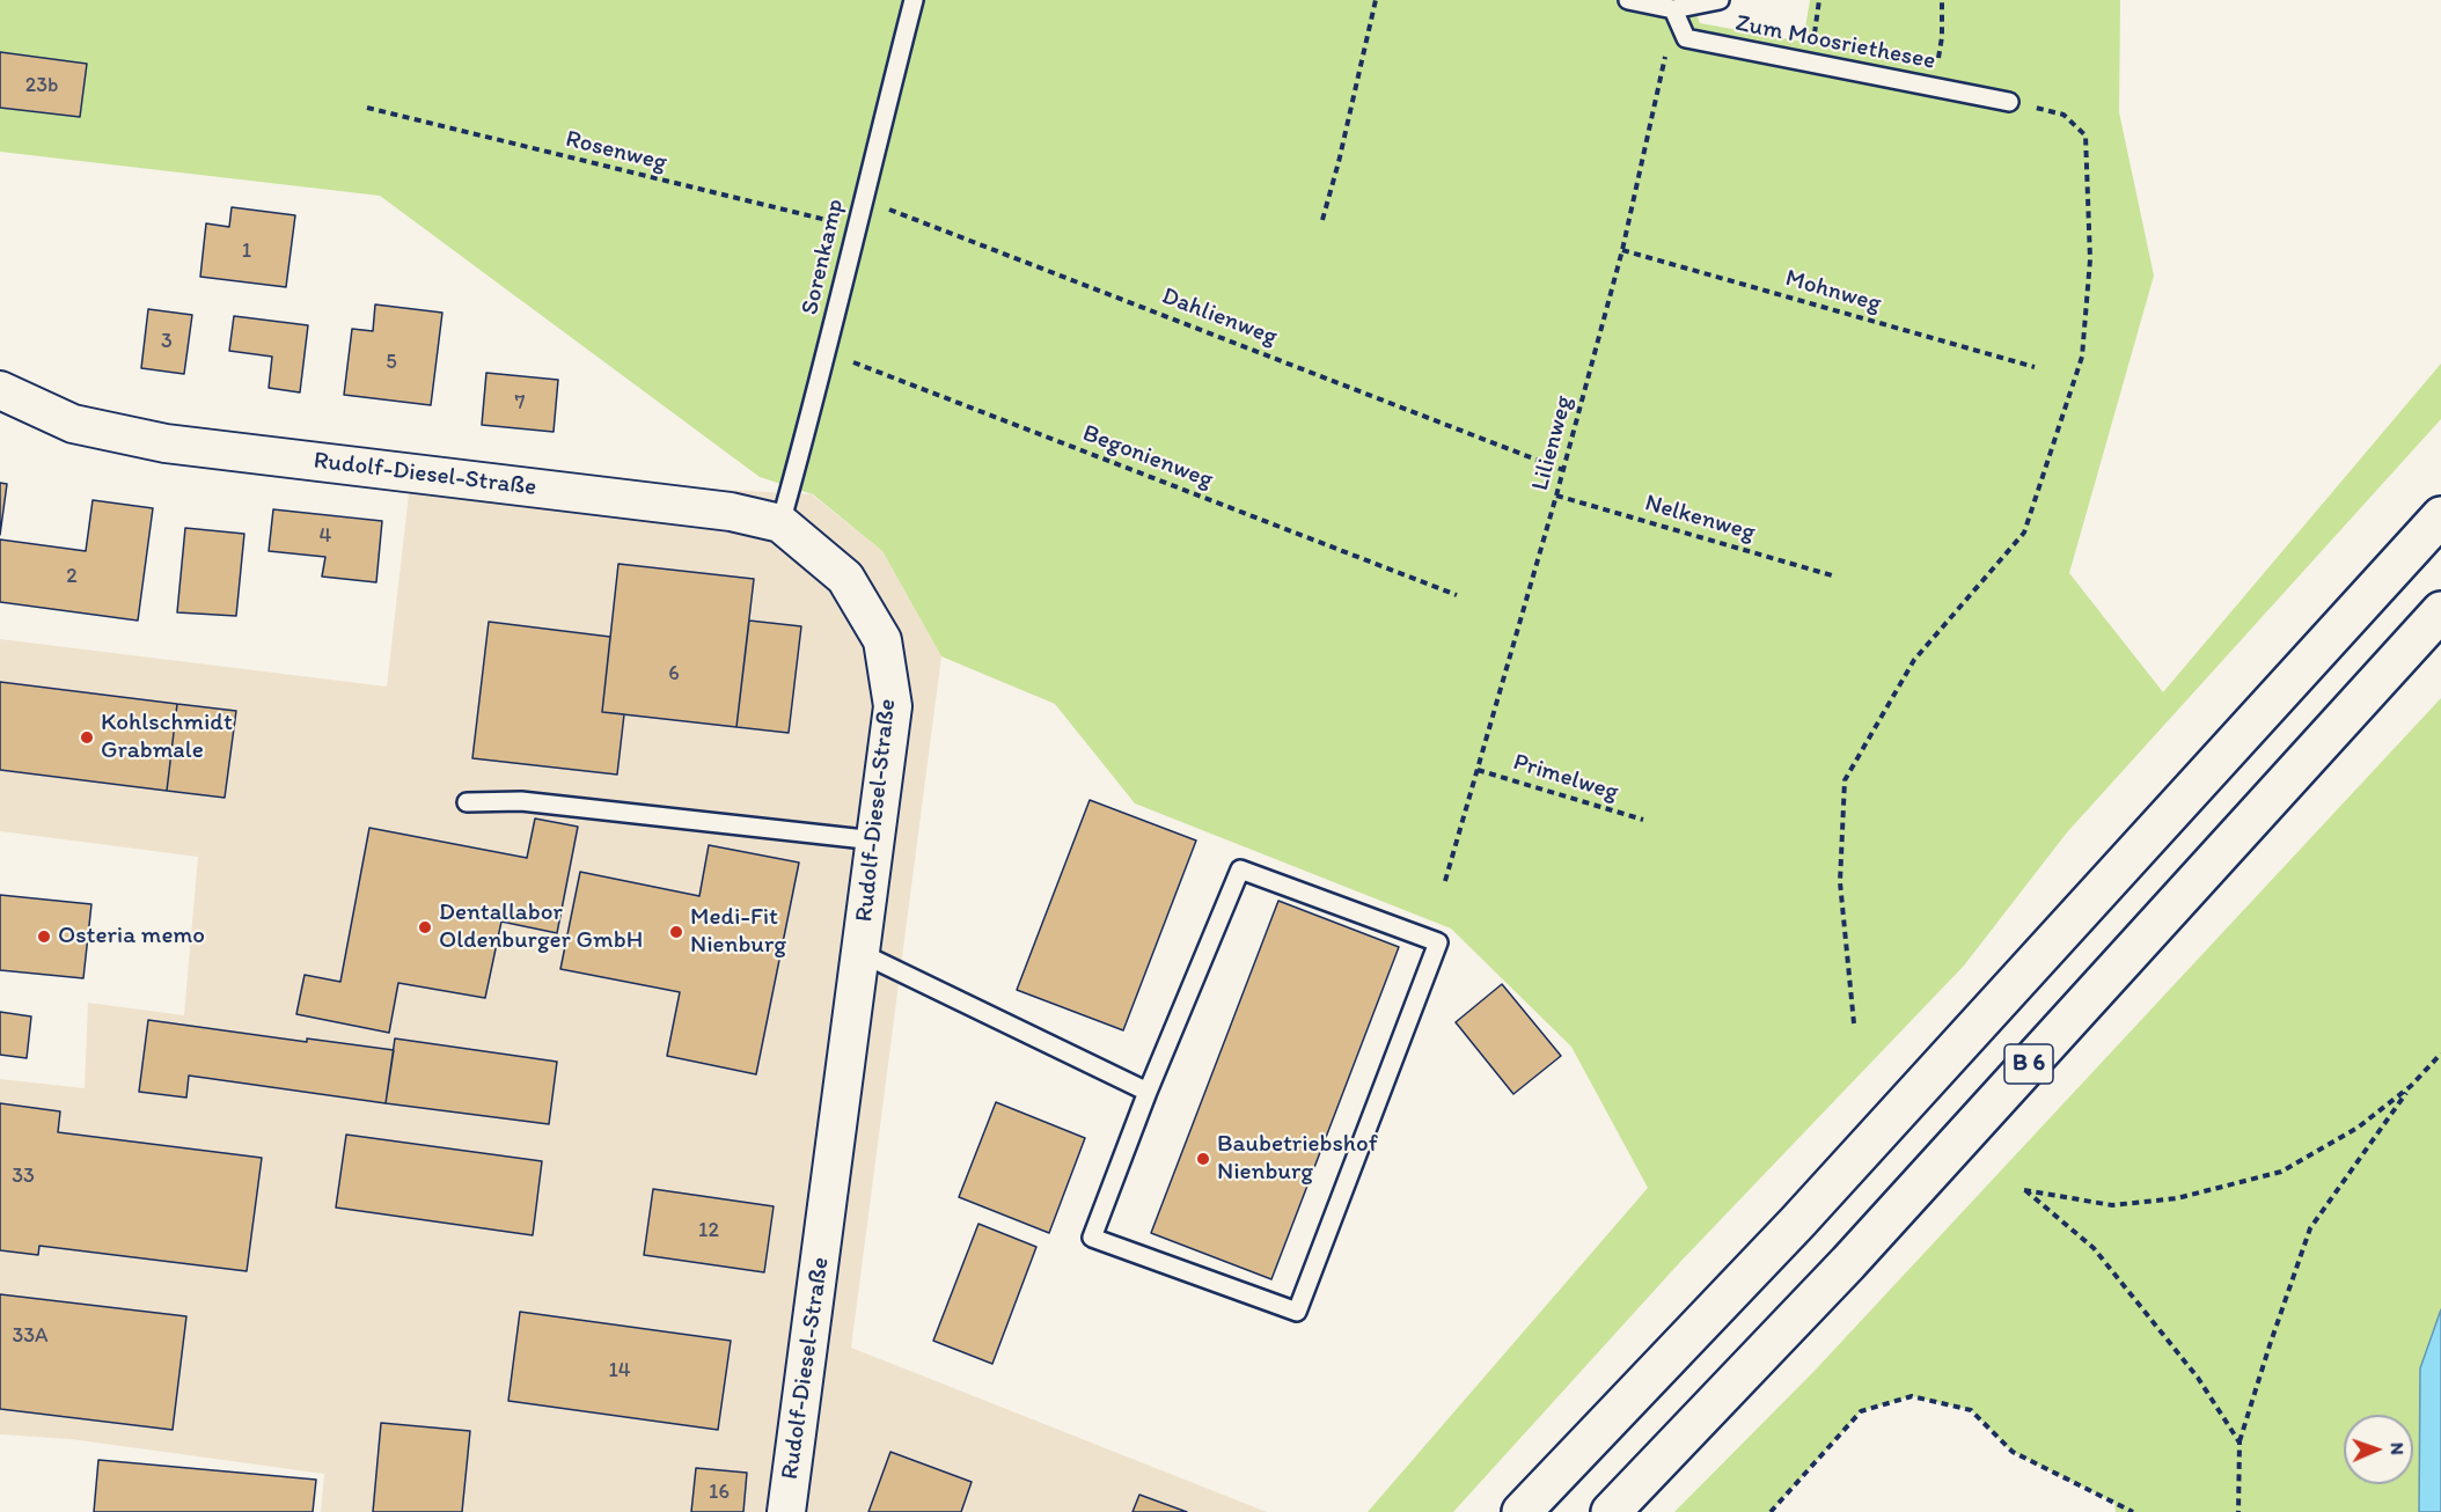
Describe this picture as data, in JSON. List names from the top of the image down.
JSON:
{
  "streets": {
    "highway": ["B 6"],
    "street": ["Rudolf-Diesel-Straße"],
    "lane": ["Zum Moosriethesee", "Sorenkamp"],
    "path": [
      "Rosenweg",
      "Mohnweg",
      "Dahlienweg",
      "Lilienweg",
      "Begonienweg",
      "Nelkenweg",
      "Primelweg"
    ]
  },
  "crossings": [
    ["Zum Moosriethesee", "Lilienweg"],
    ["Rosenweg", "Sorenkamp"],
    ["Sorenkamp", "Dahlienweg"],
    ["Sorenkamp", "Begonienweg"],
    ["Sorenkamp", "Rudolf-Diesel-Straße"],
    ["Mohnweg", "Lilienweg"],
    ["Dahlienweg", "Lilienweg"],
    ["Lilienweg", "Nelkenweg"],
    ["Lilienweg", "Primelweg"]
  ],
  "places": [
    "Kohlschmidt Grabmale",
    "Dentallabor Oldenburger GmbH",
    "Medi-Fit Nienburg",
    "Osteria memo",
    "Baubetriebshof Nienburg"
  ],
  "house_numbers": [
    "23b",
    "1",
    "3",
    "5",
    "7",
    "4",
    "2",
    "6",
    "33",
    "12",
    "33A",
    "14",
    "16"
  ],
  "north": "right"
}
